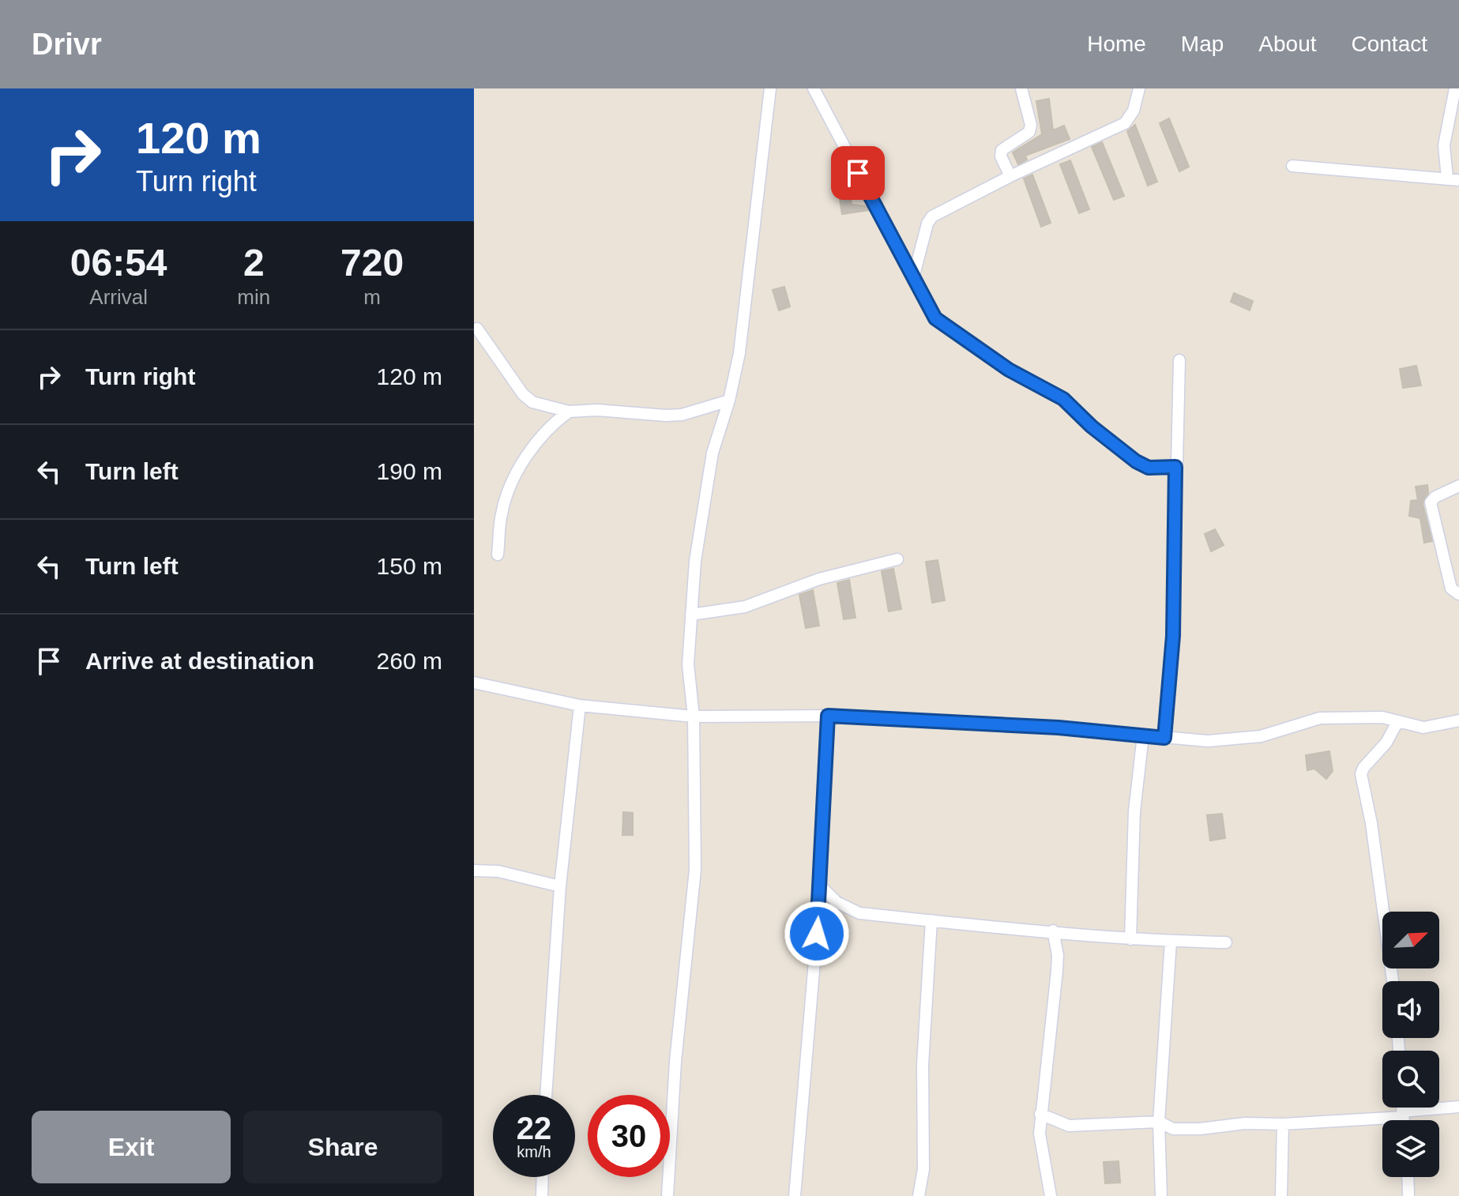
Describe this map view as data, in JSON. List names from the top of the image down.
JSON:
{
  "north": "top right",
  "page": {
    "header": "Drivr",
    "nav": [
      "Home",
      "Map",
      "About",
      "Contact"
    ],
    "turn": ["120 m", "Turn right"],
    "eta": [
      "06:54",
      "Arrival",
      "2",
      "min",
      "720",
      "m"
    ],
    "list": [
      {
        "name": "Turn right",
        "value": "120 m"
      },
      {
        "name": "Turn left",
        "value": "190 m"
      },
      {
        "name": "Turn left",
        "value": "150 m"
      },
      {
        "name": "Arrive at destination",
        "value": "260 m"
      }
    ],
    "speed": "22 km/h",
    "limit": "30",
    "buttons": ["Exit", "Share"]
  }
}
